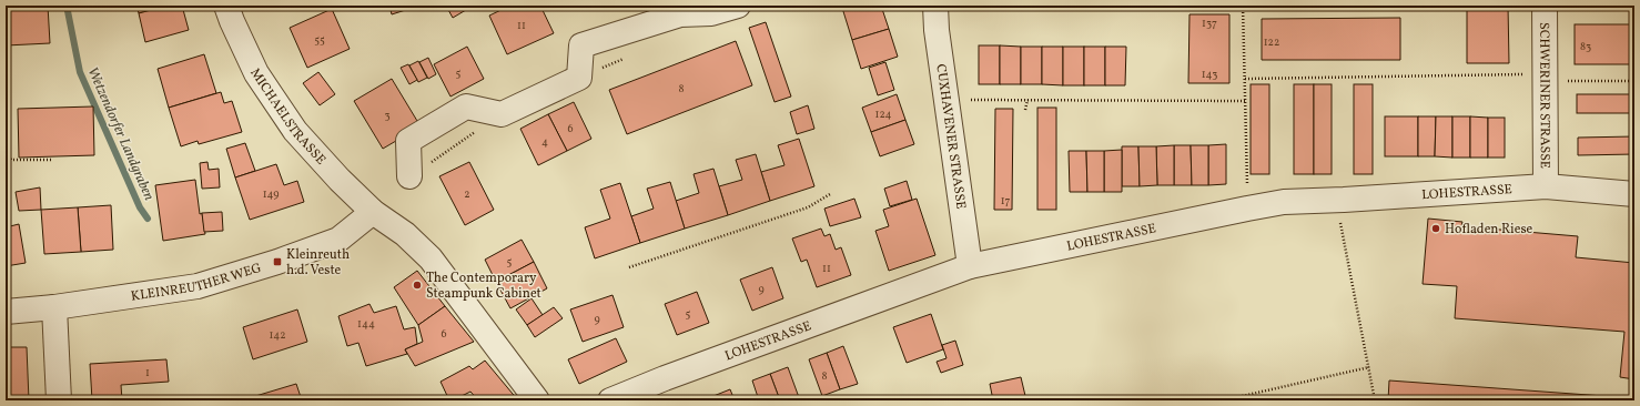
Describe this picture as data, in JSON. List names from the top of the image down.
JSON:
{
  "streets": {
    "street": [
      "SCHWERINER STRASSE",
      "MICHAELSTRASSE",
      "CUXHAVENER STRASSE",
      "LOHESTRASSE",
      "KLEINREUTHER WEG"
    ]
  },
  "crossings": [
    ["SCHWERINER STRASSE", "LOHESTRASSE"],
    ["MICHAELSTRASSE", "KLEINREUTHER WEG"],
    ["CUXHAVENER STRASSE", "LOHESTRASSE"]
  ],
  "water": ["Wetzendorfer Landgraben"],
  "places": {
    "other": ["Hofladen Riese", "The Contemporary Steampunk Cabinet"],
    "transit": ["Kleinreuth h.d. Veste"]
  },
  "house_numbers": [
    "137",
    "11",
    "55",
    "122",
    "83",
    "5",
    "143",
    "8",
    "124",
    "3",
    "6",
    "4",
    "149",
    "2",
    "17",
    "5",
    "11",
    "9",
    "5",
    "9",
    "144",
    "6",
    "142",
    "1",
    "8"
  ]
}
